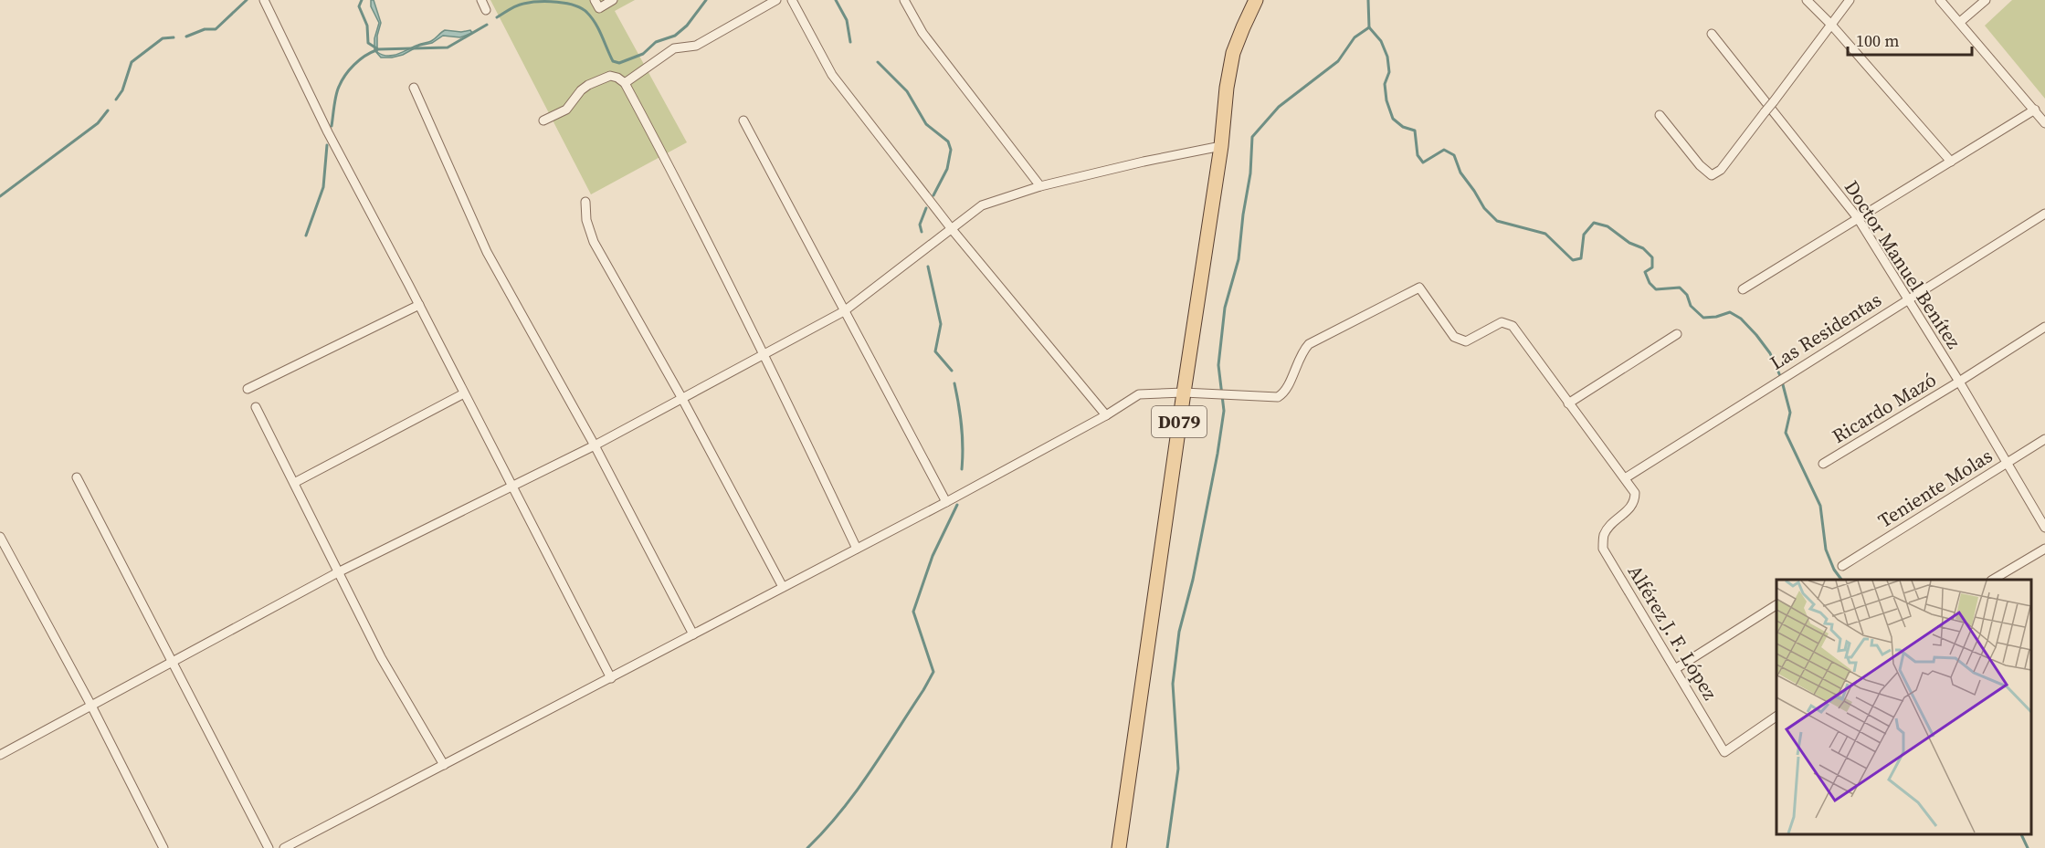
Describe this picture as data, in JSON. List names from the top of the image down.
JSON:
{
  "streets": {
    "main road": ["D079"],
    "street": [
      "Doctor Manuel Benítez",
      "Las Residentas",
      "Ricardo Mazó",
      "Teniente Molas",
      "Alférez J. F. López"
    ]
  },
  "crossings": [
    ["Doctor Manuel Benítez", "Las Residentas"],
    ["Doctor Manuel Benítez", "Ricardo Mazó"],
    ["Doctor Manuel Benítez", "Teniente Molas"],
    ["Las Residentas", "Alférez J. F. López"]
  ],
  "scale_bar": "100 m"
}
